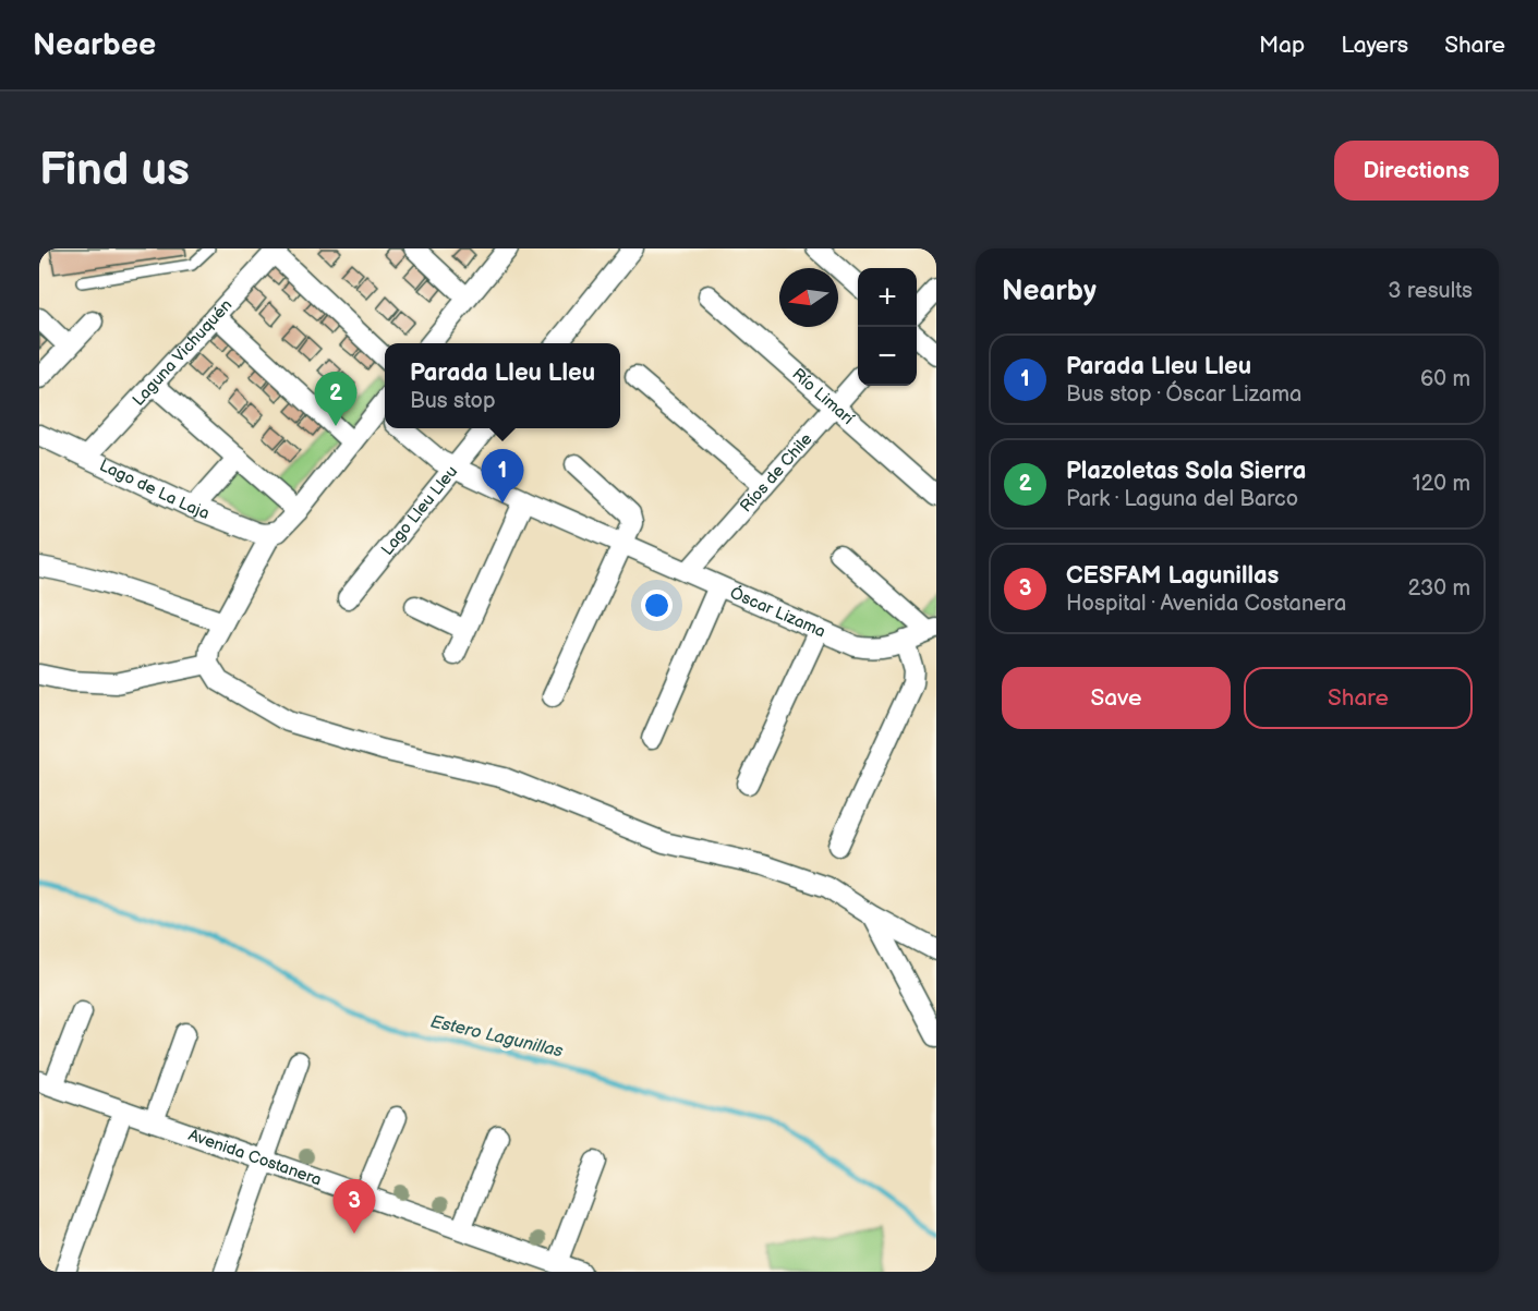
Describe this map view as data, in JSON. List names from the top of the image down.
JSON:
{
  "streets": {
    "street": [
      "Laguna Vichuquén",
      "Río Limarí",
      "Ríos de Chile",
      "Lago de La Laja",
      "Lago Lleu Lleu",
      "Óscar Lizama",
      "Avenida Costanera"
    ]
  },
  "crossings": [
    ["Laguna Vichuquén", "Lago de La Laja"],
    ["Río Limarí", "Ríos de Chile"],
    ["Ríos de Chile", "Óscar Lizama"],
    ["Lago Lleu Lleu", "Óscar Lizama"]
  ],
  "water": ["Estero Lagunillas"],
  "north": "left",
  "page": {
    "header": "Nearbee",
    "nav": ["Map", "Layers", "Share"],
    "buttons": [
      "Directions",
      ["Save", "Share"]
    ],
    "title": "Find us",
    "heading": ["Nearby", "3 results"],
    "map_buttons": ["+", "−"],
    "list": [
      {
        "mark": "1",
        "name": "Parada Lleu Lleu",
        "note": "Bus stop · Óscar Lizama",
        "value": "60 m"
      },
      {
        "mark": "2",
        "name": "Plazoletas Sola Sierra",
        "note": "Park · Laguna del Barco",
        "value": "120 m"
      },
      {
        "mark": "3",
        "name": "CESFAM Lagunillas",
        "note": "Hospital · Avenida Costanera",
        "value": "230 m"
      }
    ],
    "popup": ["Parada Lleu Lleu", "Bus stop"],
    "pins": ["2", "1", "3"]
  }
}
